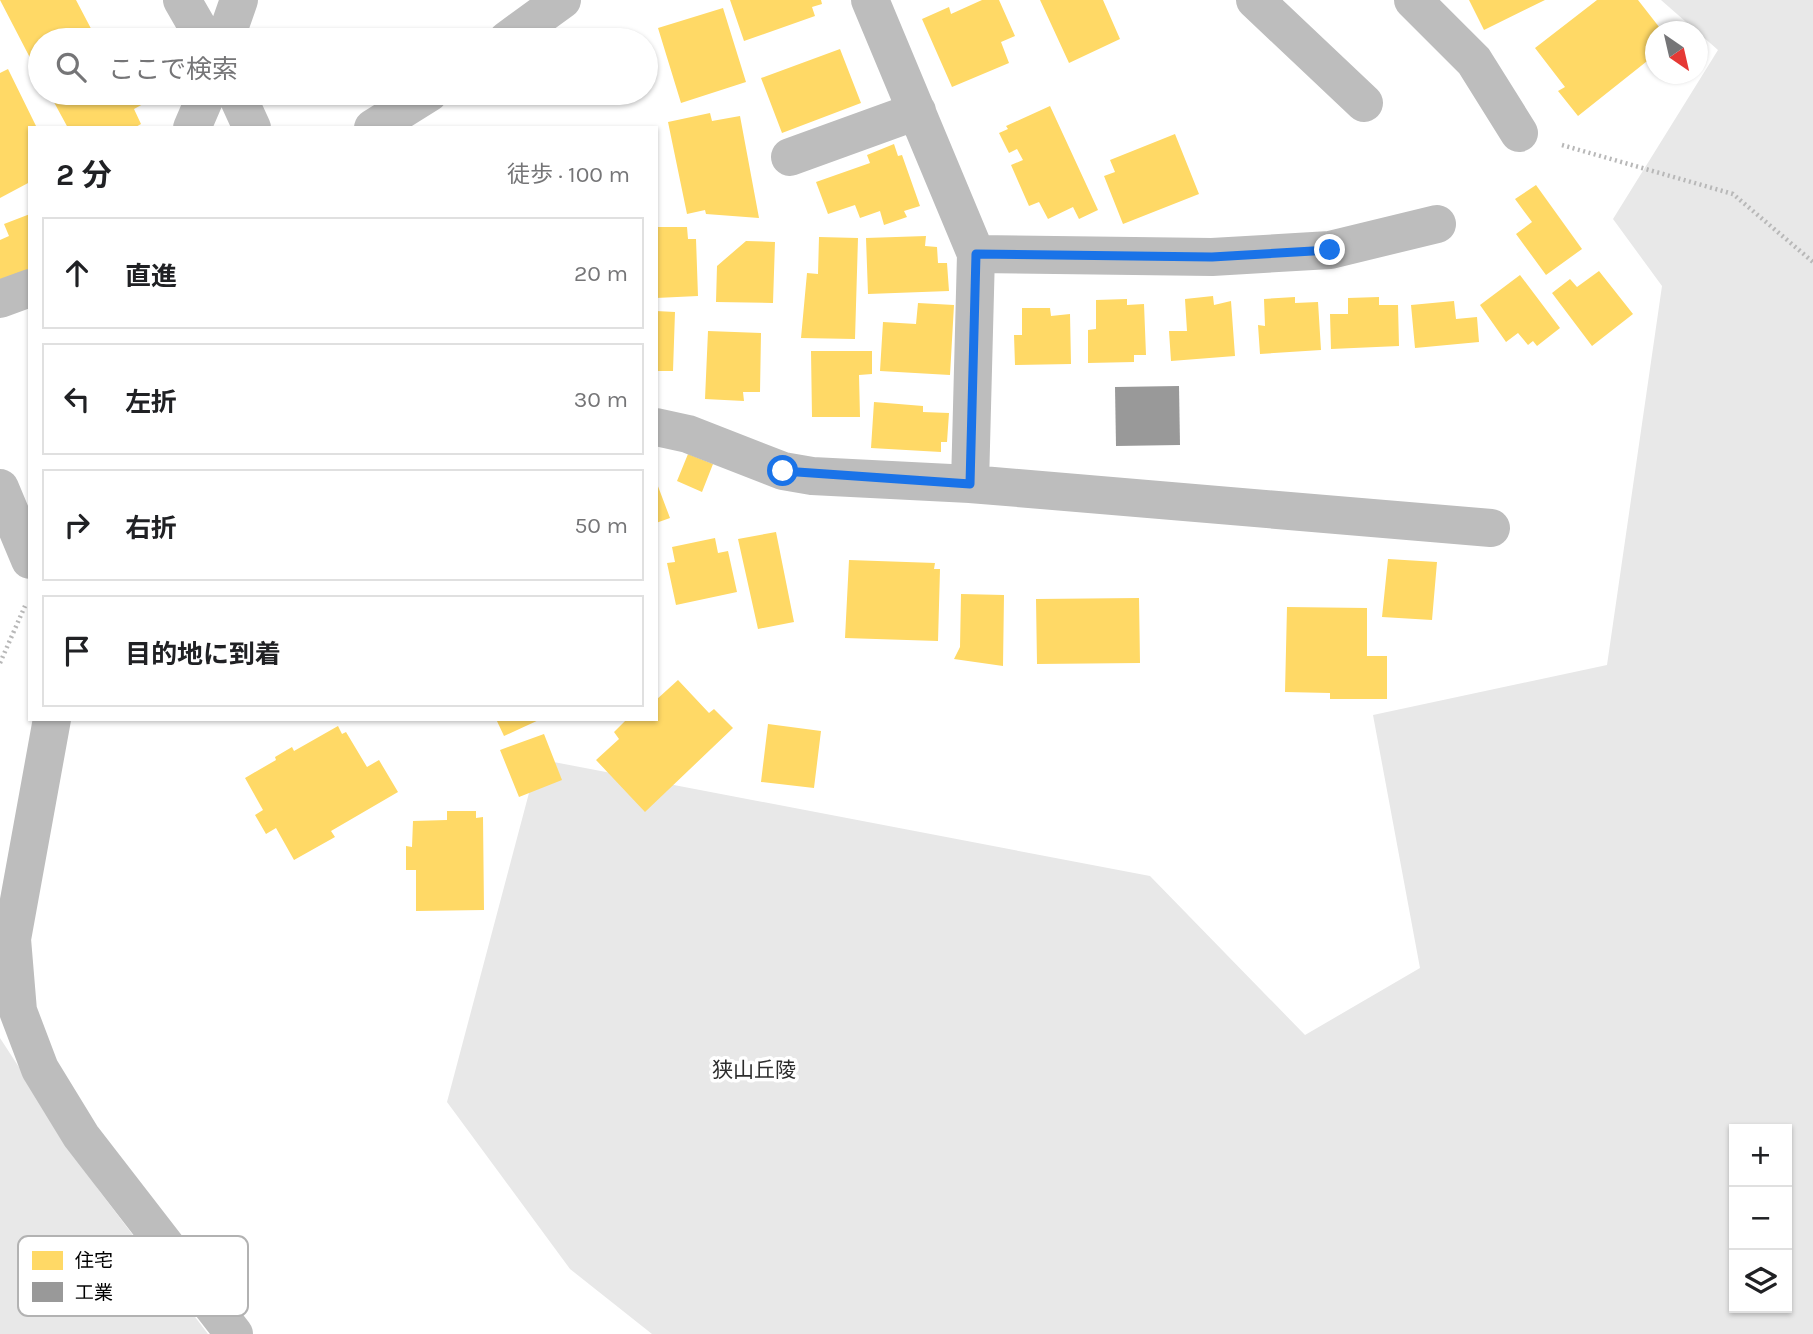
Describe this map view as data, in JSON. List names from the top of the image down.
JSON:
{
  "parks": ["狭山丘陵"],
  "legend": ["住宅", "工業"],
  "north": "bottom right",
  "page": {
    "search": "ここで検索",
    "heading": ["2 分", "徒歩 · 100 m"],
    "list": [
      ["直進", "20 m"],
      ["左折", "30 m"],
      ["右折", "50 m"],
      "目的地に到着"
    ],
    "map_buttons": ["+", "−"]
  }
}
